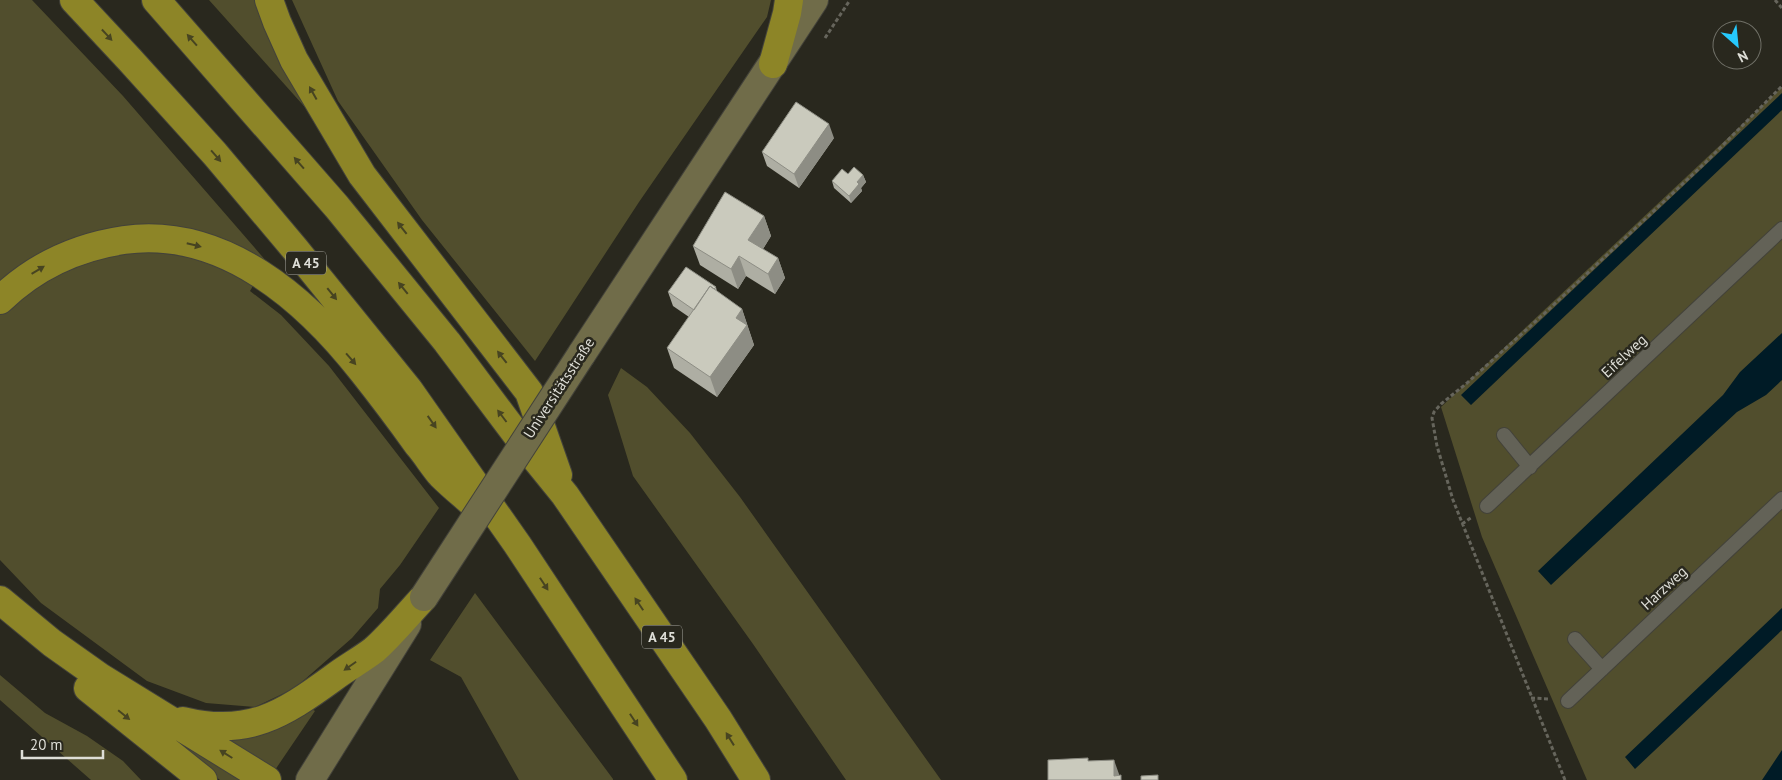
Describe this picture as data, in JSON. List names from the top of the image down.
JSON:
{
  "streets": {
    "highway": ["A 45"],
    "main road": ["Universitätsstraße"],
    "lane": ["Eifelweg", "Harzweg"]
  },
  "scale_bar": "20 m",
  "north": "bottom right"
}
